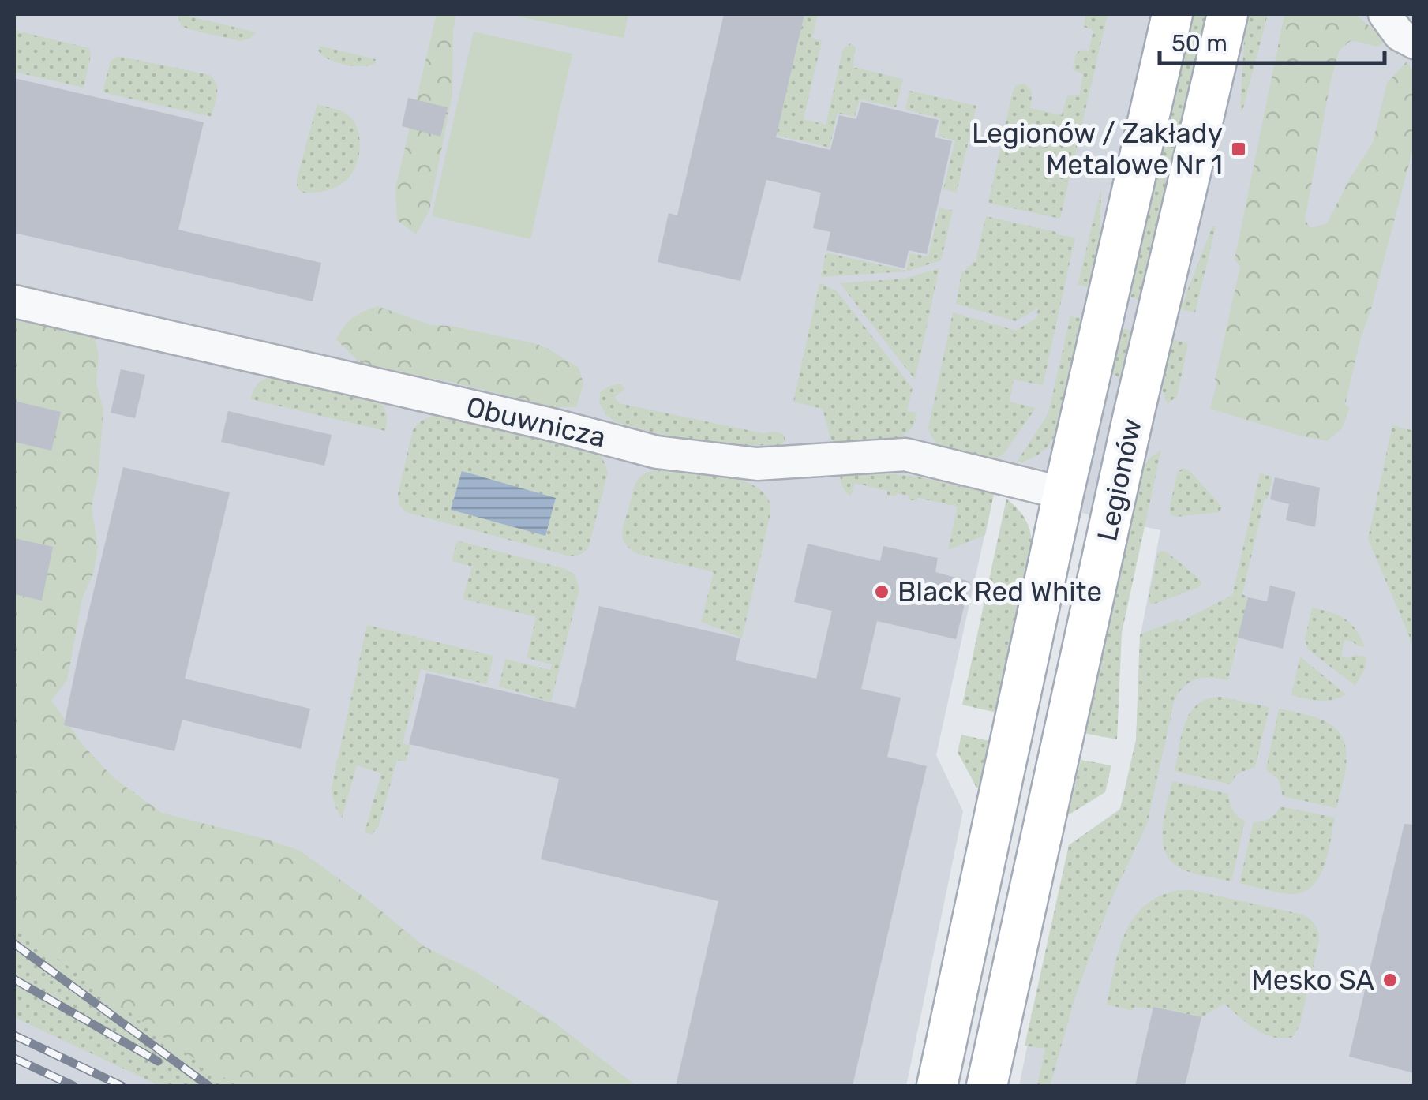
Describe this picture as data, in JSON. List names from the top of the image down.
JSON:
{
  "streets": {
    "main road": ["Legionów"],
    "street": ["Obuwnicza"]
  },
  "crossings": [
    ["Obuwnicza", "Legionów"]
  ],
  "places": {
    "transit": ["Legionów / Zakłady Metalowe Nr 1"],
    "other": ["Black Red White", "Mesko SA"]
  },
  "scale_bar": "50 m"
}
